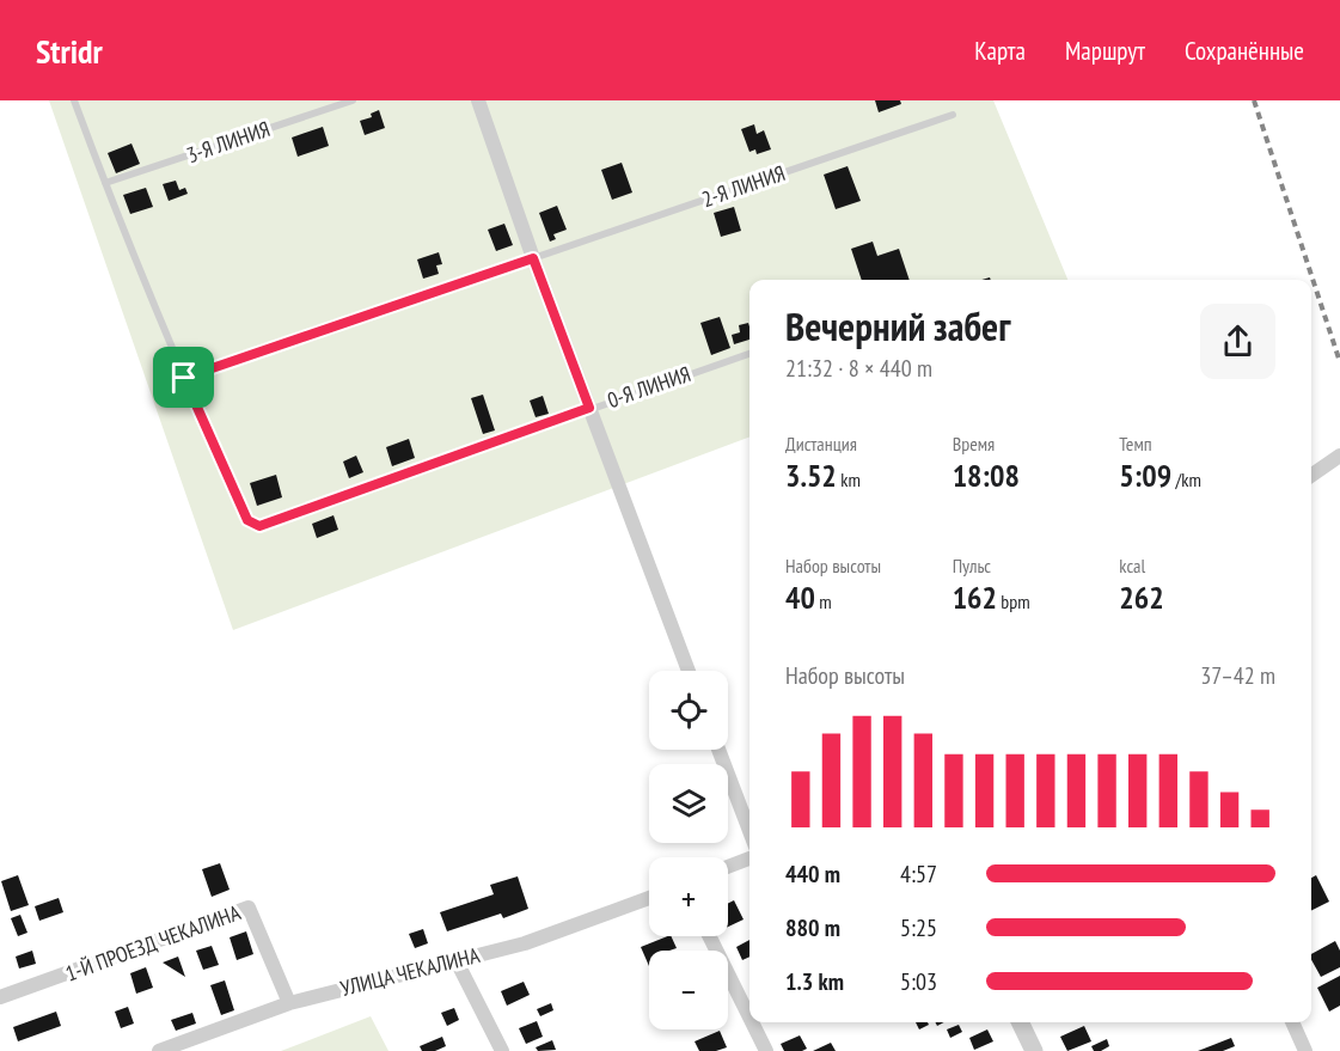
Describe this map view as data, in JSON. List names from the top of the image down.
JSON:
{
  "streets": {
    "street": ["1-Й ПРОЕЗД ЧЕКАЛИНА", "УЛИЦА ЧЕКАЛИНА"],
    "lane": ["3-Я ЛИНИЯ", "2-Я ЛИНИЯ", "0-Я ЛИНИЯ"]
  },
  "crossings": [
    ["2-Я ЛИНИЯ", "0-Я ЛИНИЯ"],
    ["1-Й ПРОЕЗД ЧЕКАЛИНА", "УЛИЦА ЧЕКАЛИНА"]
  ],
  "page": {
    "header": "Stridr",
    "nav": ["Карта", "Маршрут", "Сохранённые"],
    "heading": ["Вечерний забег", "21:32 · 8 × 440 m"],
    "stats": [
      ["Дистанция", "3.52 km"],
      ["Время", "18:08"],
      ["Темп", "5:09 /km"],
      ["Набор высоты", "40 m"],
      ["Пульс", "162 bpm"],
      ["kcal", "262"]
    ],
    "chart": ["Набор высоты", "37–42 m"],
    "map_buttons": ["+", "−"],
    "list": [
      {
        "name": "440 m",
        "note": "4:57"
      },
      {
        "name": "880 m",
        "note": "5:25"
      },
      {
        "name": "1.3 km",
        "note": "5:03"
      }
    ]
  }
}
